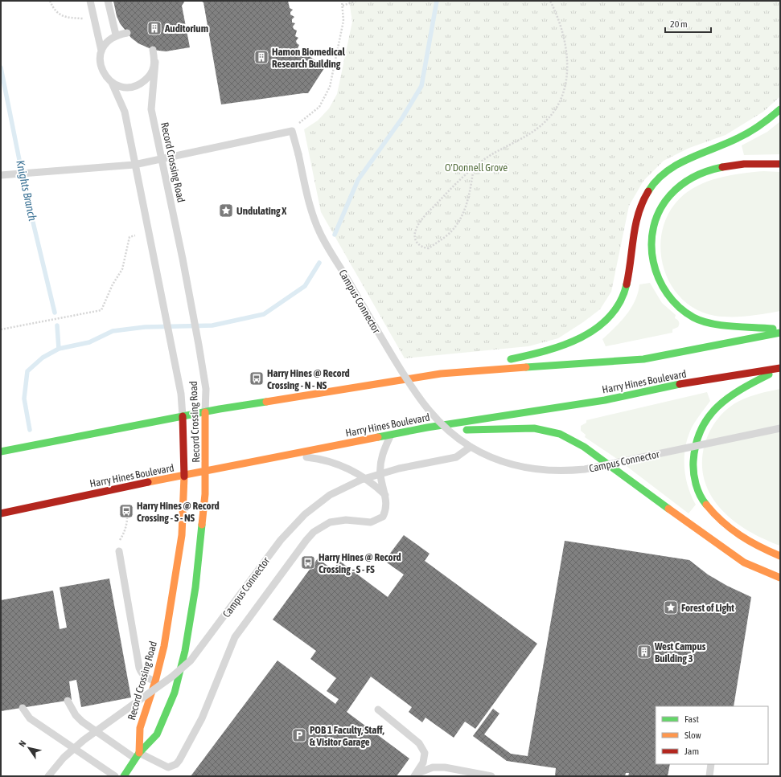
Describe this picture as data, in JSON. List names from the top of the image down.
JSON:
{
  "streets": {
    "main road": ["Record Crossing Road", "Harry Hines Boulevard"],
    "lane": ["Campus Connector"]
  },
  "crossings": [
    ["Record Crossing Road", "Harry Hines Boulevard"]
  ],
  "water": ["Knights Branch"],
  "parks": ["O'Donnell Grove"],
  "places": {
    "building": ["Auditorium", "Hamon Biomedical Research Building", "West Campus Building 3"],
    "place": ["Undulating X", "Forest of Light"],
    "bus stop": ["Harry Hines @ Record Crossing - N - NS", "Harry Hines @ Record Crossing - S - NS", "Harry Hines @ Record Crossing - S - FS"],
    "parking": ["POB 1 Faculty, Staff, & Visitor Garage"]
  },
  "legend": ["Fast", "Slow", "Jam"],
  "scale_bar": "20 m",
  "north": "top left"
}
